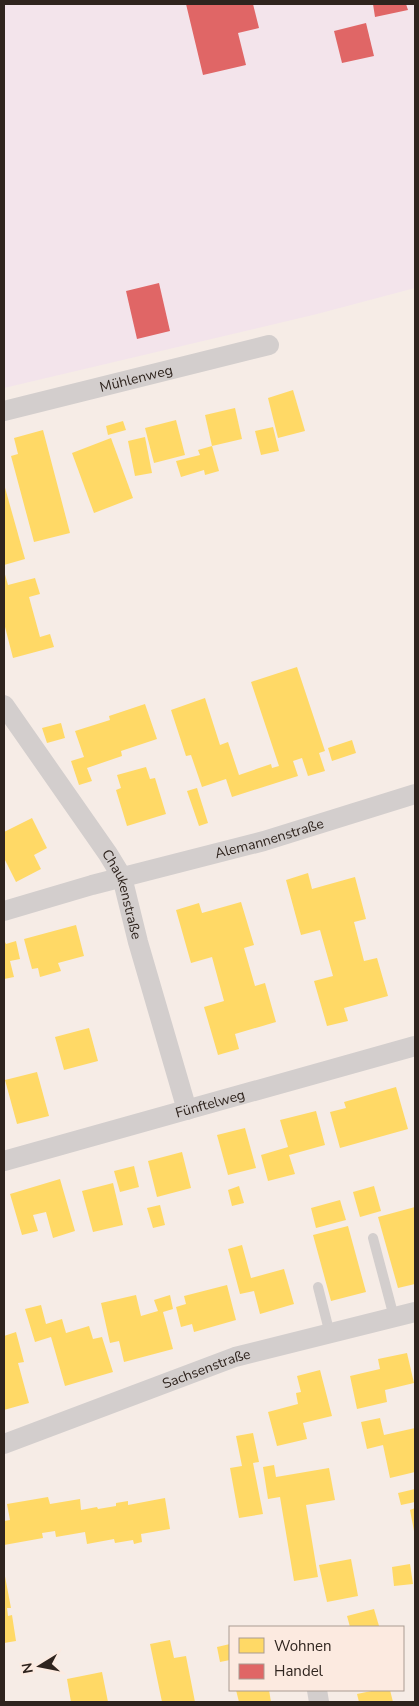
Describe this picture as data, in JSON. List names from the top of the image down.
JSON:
{
  "streets": {
    "street": [
      "Mühlenweg",
      "Alemannenstraße",
      "Chaukenstraße",
      "Fünftelweg",
      "Sachsenstraße"
    ]
  },
  "crossings": [
    ["Alemannenstraße", "Chaukenstraße"],
    ["Chaukenstraße", "Fünftelweg"]
  ],
  "legend": ["Wohnen", "Handel"],
  "north": "left"
}
